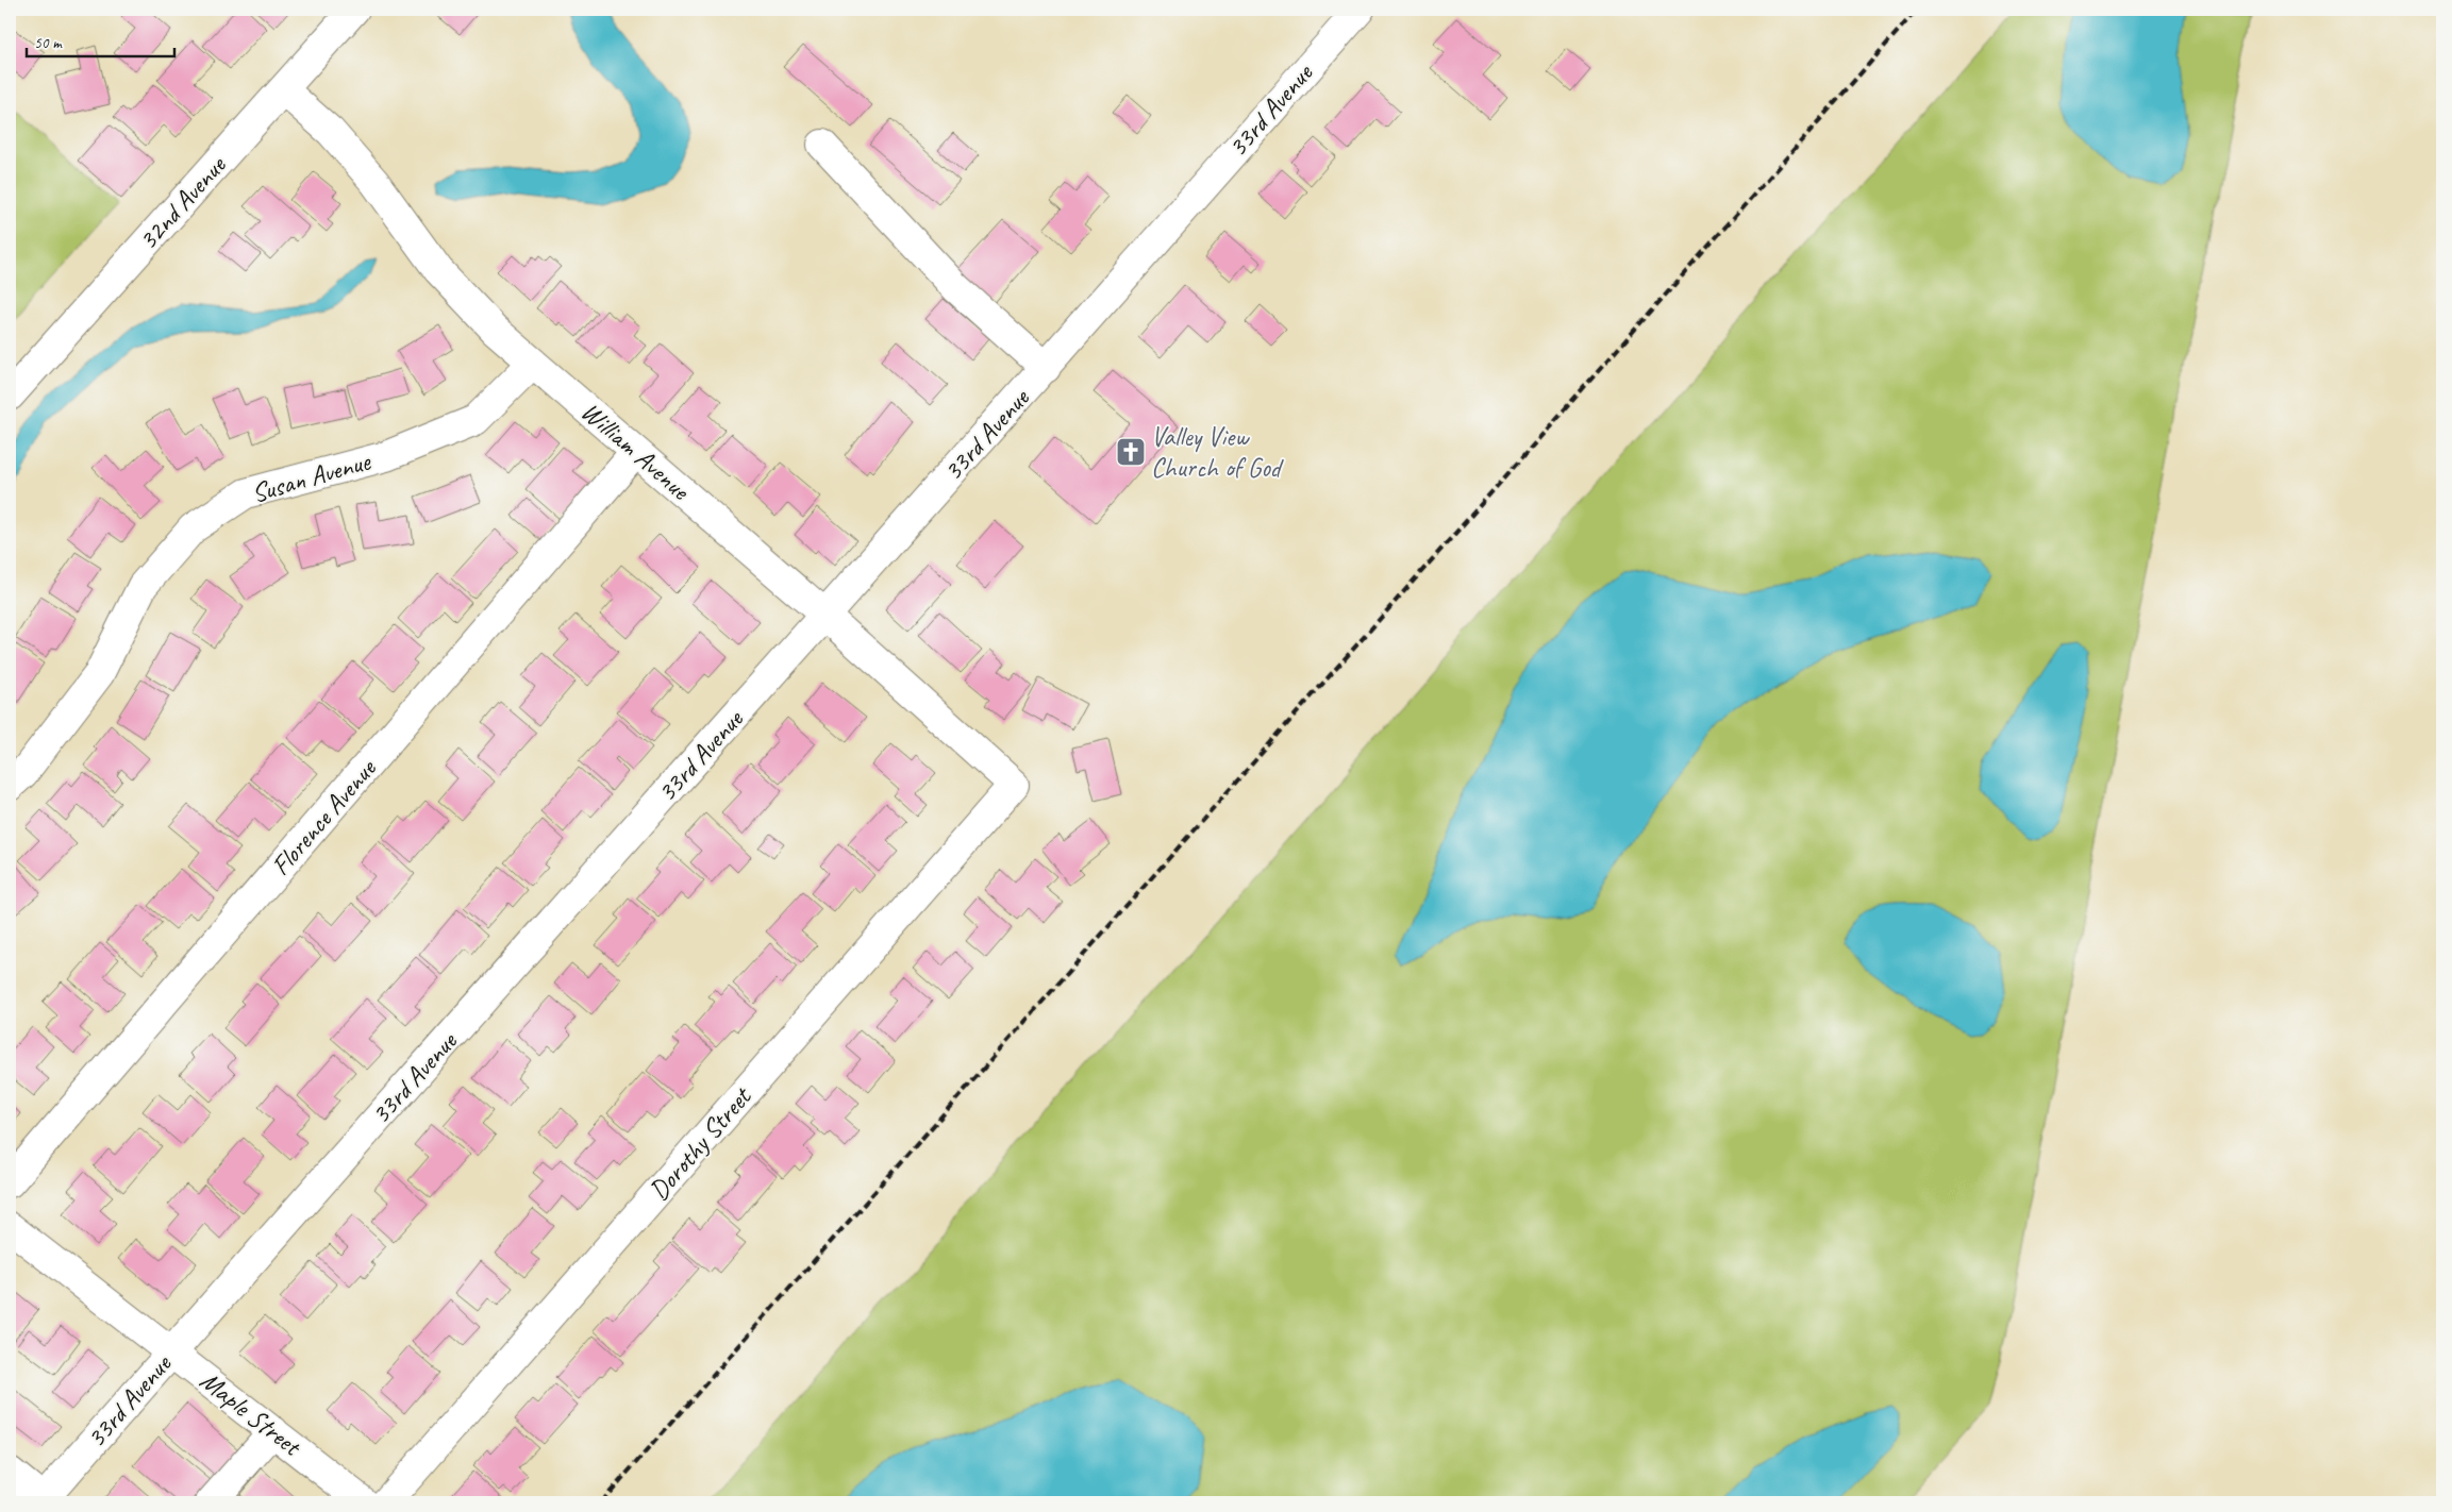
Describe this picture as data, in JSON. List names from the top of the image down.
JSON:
{
  "streets": {
    "street": [
      "33rd Avenue",
      "32nd Avenue",
      "William Avenue",
      "Susan Avenue",
      "Florence Avenue",
      "Dorothy Street",
      "Maple Street"
    ]
  },
  "crossings": [
    ["33rd Avenue", "William Avenue"],
    ["33rd Avenue", "Maple Street"],
    ["32nd Avenue", "William Avenue"],
    ["William Avenue", "Susan Avenue"],
    ["William Avenue", "Florence Avenue"],
    ["William Avenue", "Dorothy Street"]
  ],
  "places": {
    "church": ["Valley View Church of God"]
  },
  "scale_bar": "50 m"
}
